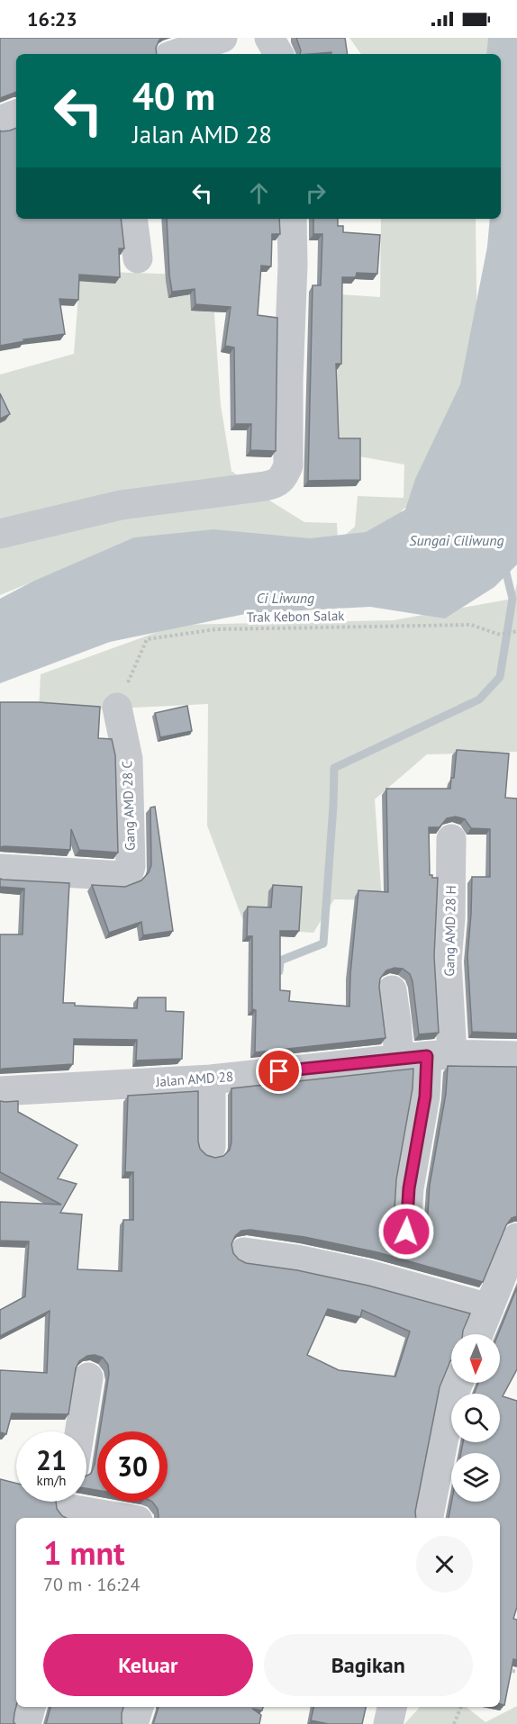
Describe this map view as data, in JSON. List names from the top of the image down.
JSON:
{
  "streets": {
    "street": ["Gang AMD 28 C", "Gang AMD 28 H", "Jalan AMD 28"],
    "path": ["Trak Kebon Salak"]
  },
  "crossings": [
    ["Trak Kebon Salak", "Gang AMD 28 C"],
    ["Gang AMD 28 H", "Jalan AMD 28"]
  ],
  "water": ["Sungai Ciliwung", "Ci Liwung"],
  "north": "bottom",
  "page": {
    "status": "16:23",
    "turn": ["40 m", "Jalan AMD 28"],
    "speed": "21 km/h",
    "limit": "30",
    "heading": ["1 mnt", "70 m · 16:24"],
    "buttons": ["Keluar", "Bagikan"]
  }
}
